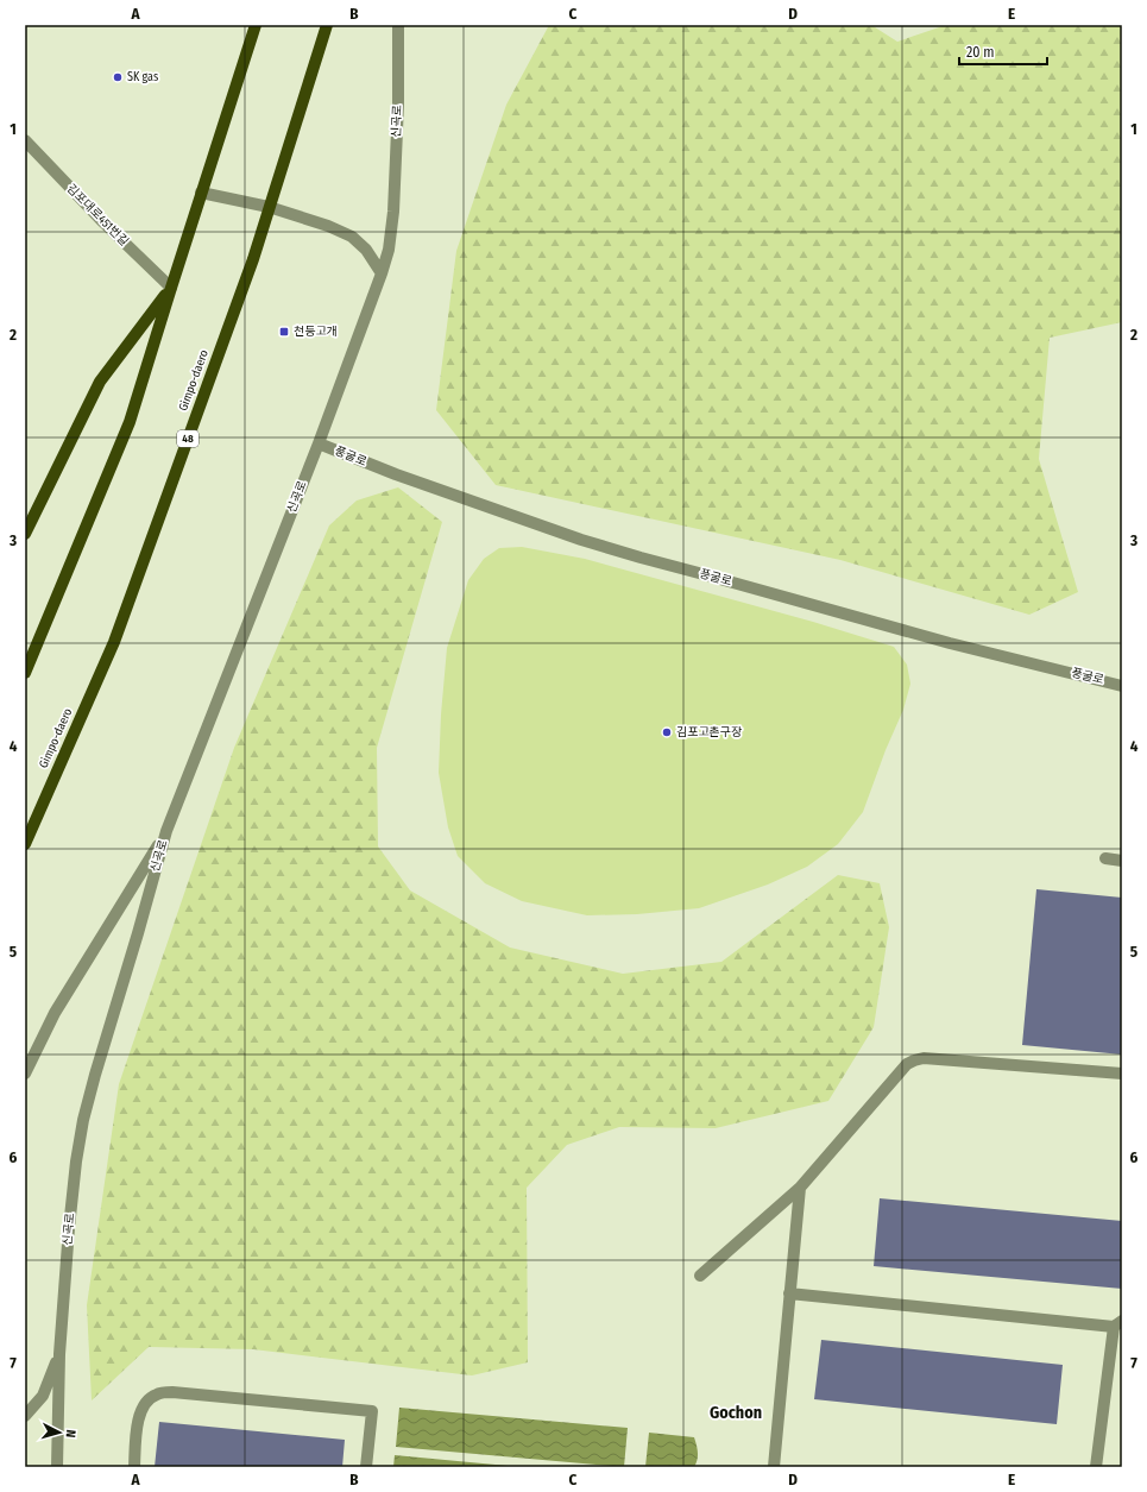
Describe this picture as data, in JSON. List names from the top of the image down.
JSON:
{
  "streets": {
    "main road": ["Gimpo-daero", "48"],
    "street": ["신곡로", "김포대로451번길", "풍굴로"]
  },
  "crossings": [
    ["신곡로", "풍굴로"]
  ],
  "districts": ["Gochon"],
  "places": {
    "other": ["SK gas", "김포고촌구장"],
    "transit": ["천등고개"]
  },
  "scale_bar": "20 m",
  "north": "right",
  "grid": {
    "columns": [
      "A",
      "B",
      "C",
      "D",
      "E"
    ],
    "rows": [
      "1",
      "2",
      "3",
      "4",
      "5",
      "6",
      "7"
    ]
  }
}
